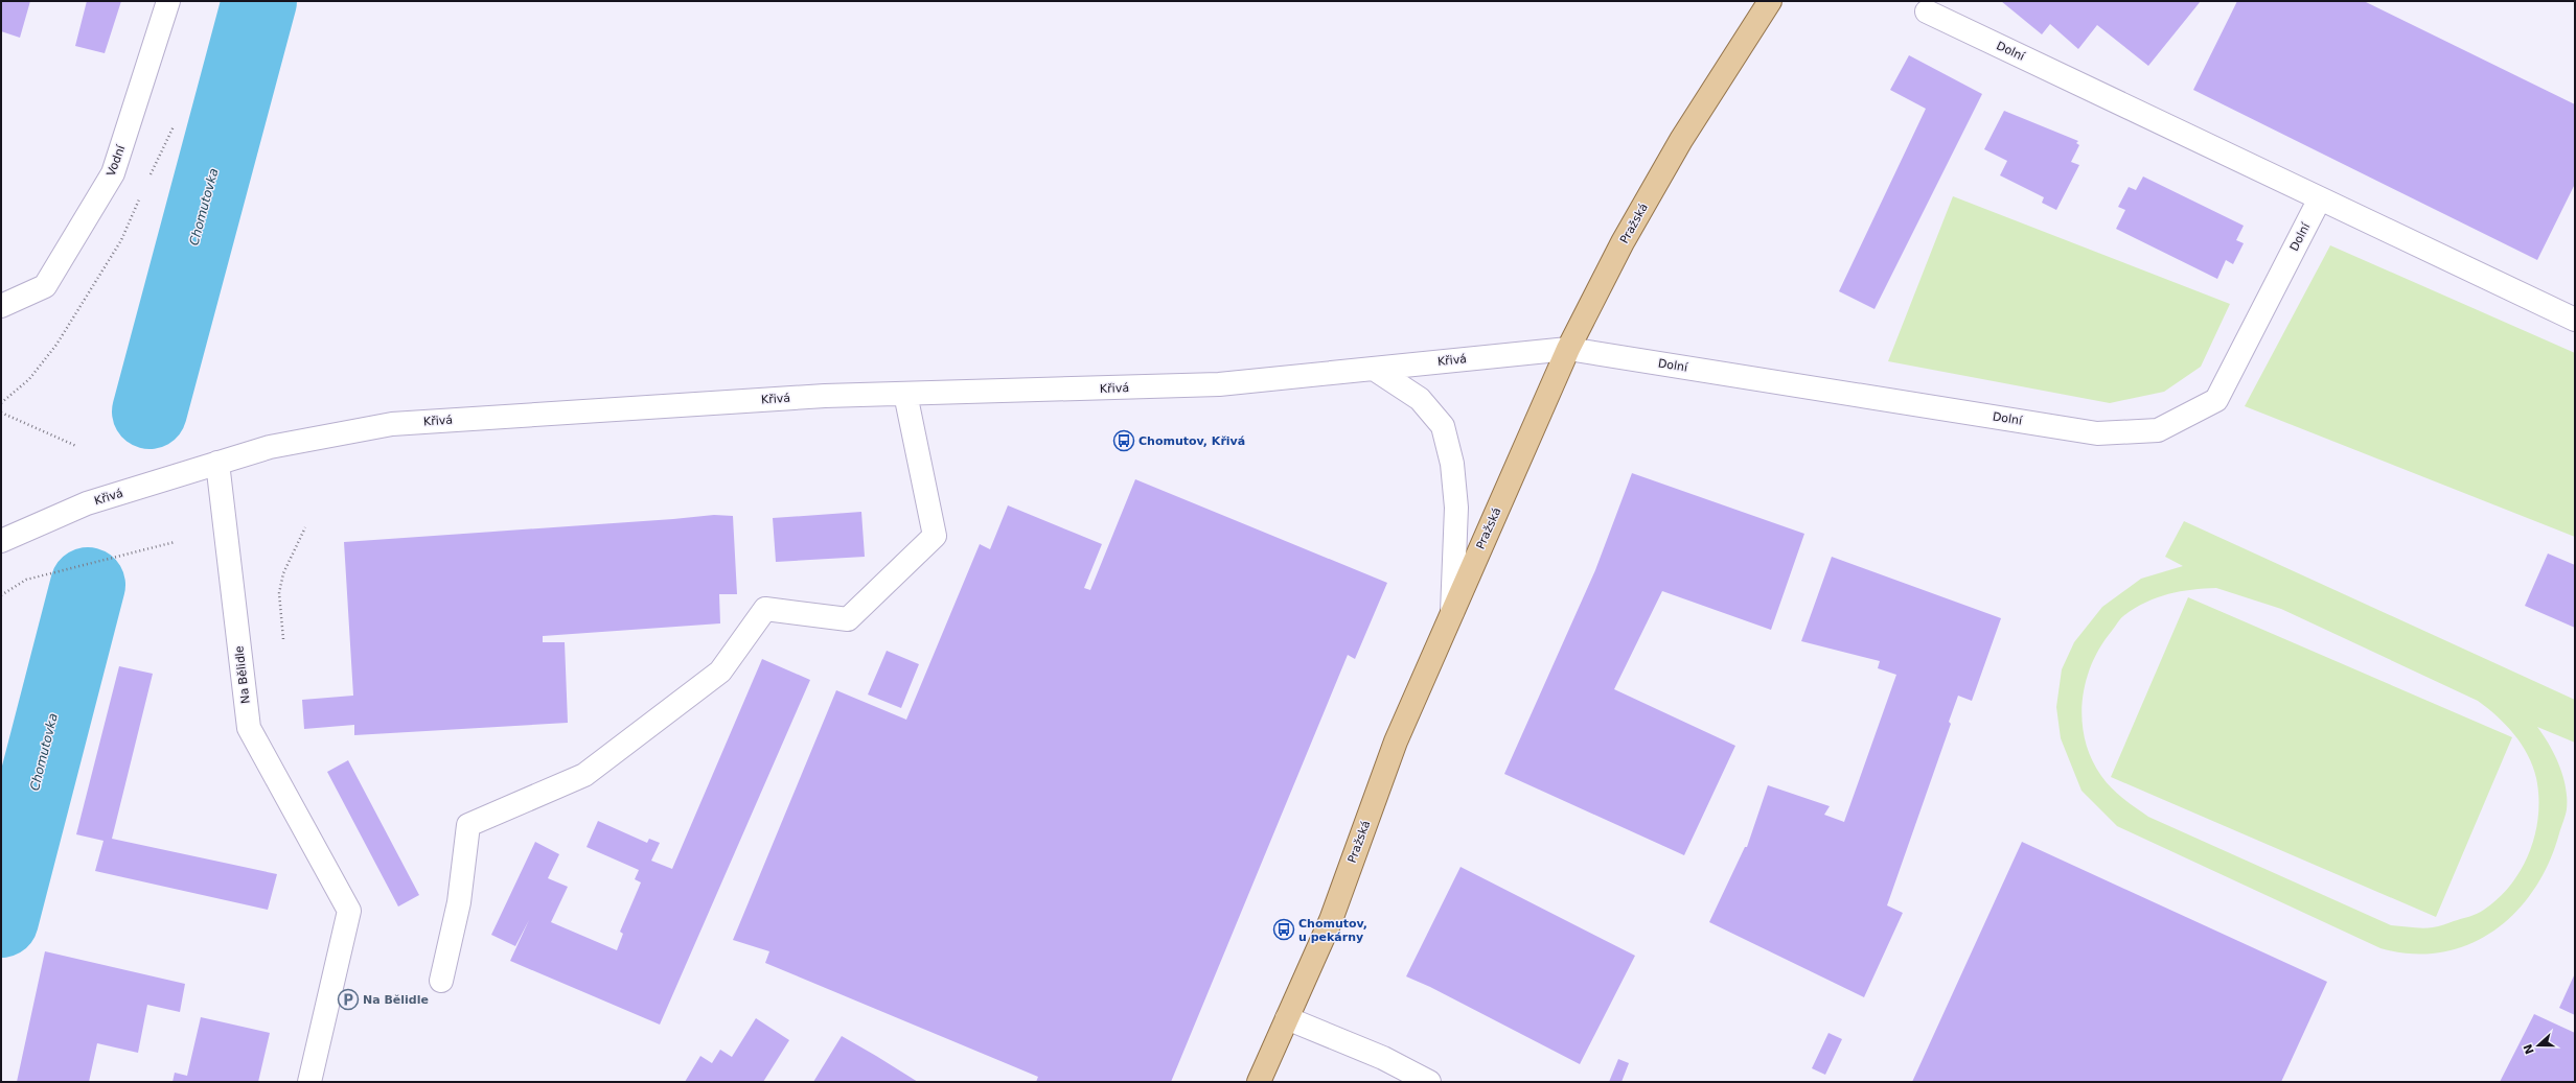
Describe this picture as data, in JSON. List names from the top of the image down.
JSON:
{
  "streets": {
    "main road": ["Pražská"],
    "street": [
      "Dolní",
      "Vodní",
      "Křivá",
      "Na Bělidle"
    ]
  },
  "crossings": [
    ["Dolní", "Pražská"],
    ["Dolní", "Křivá"],
    ["Pražská", "Křivá"],
    ["Křivá", "Na Bělidle"]
  ],
  "water": ["Chomutovka"],
  "places": {
    "bus stop": ["Chomutov, Křivá", "Chomutov, u pekárny"],
    "parking": ["Na Bělidle"]
  },
  "north": "left"
}
